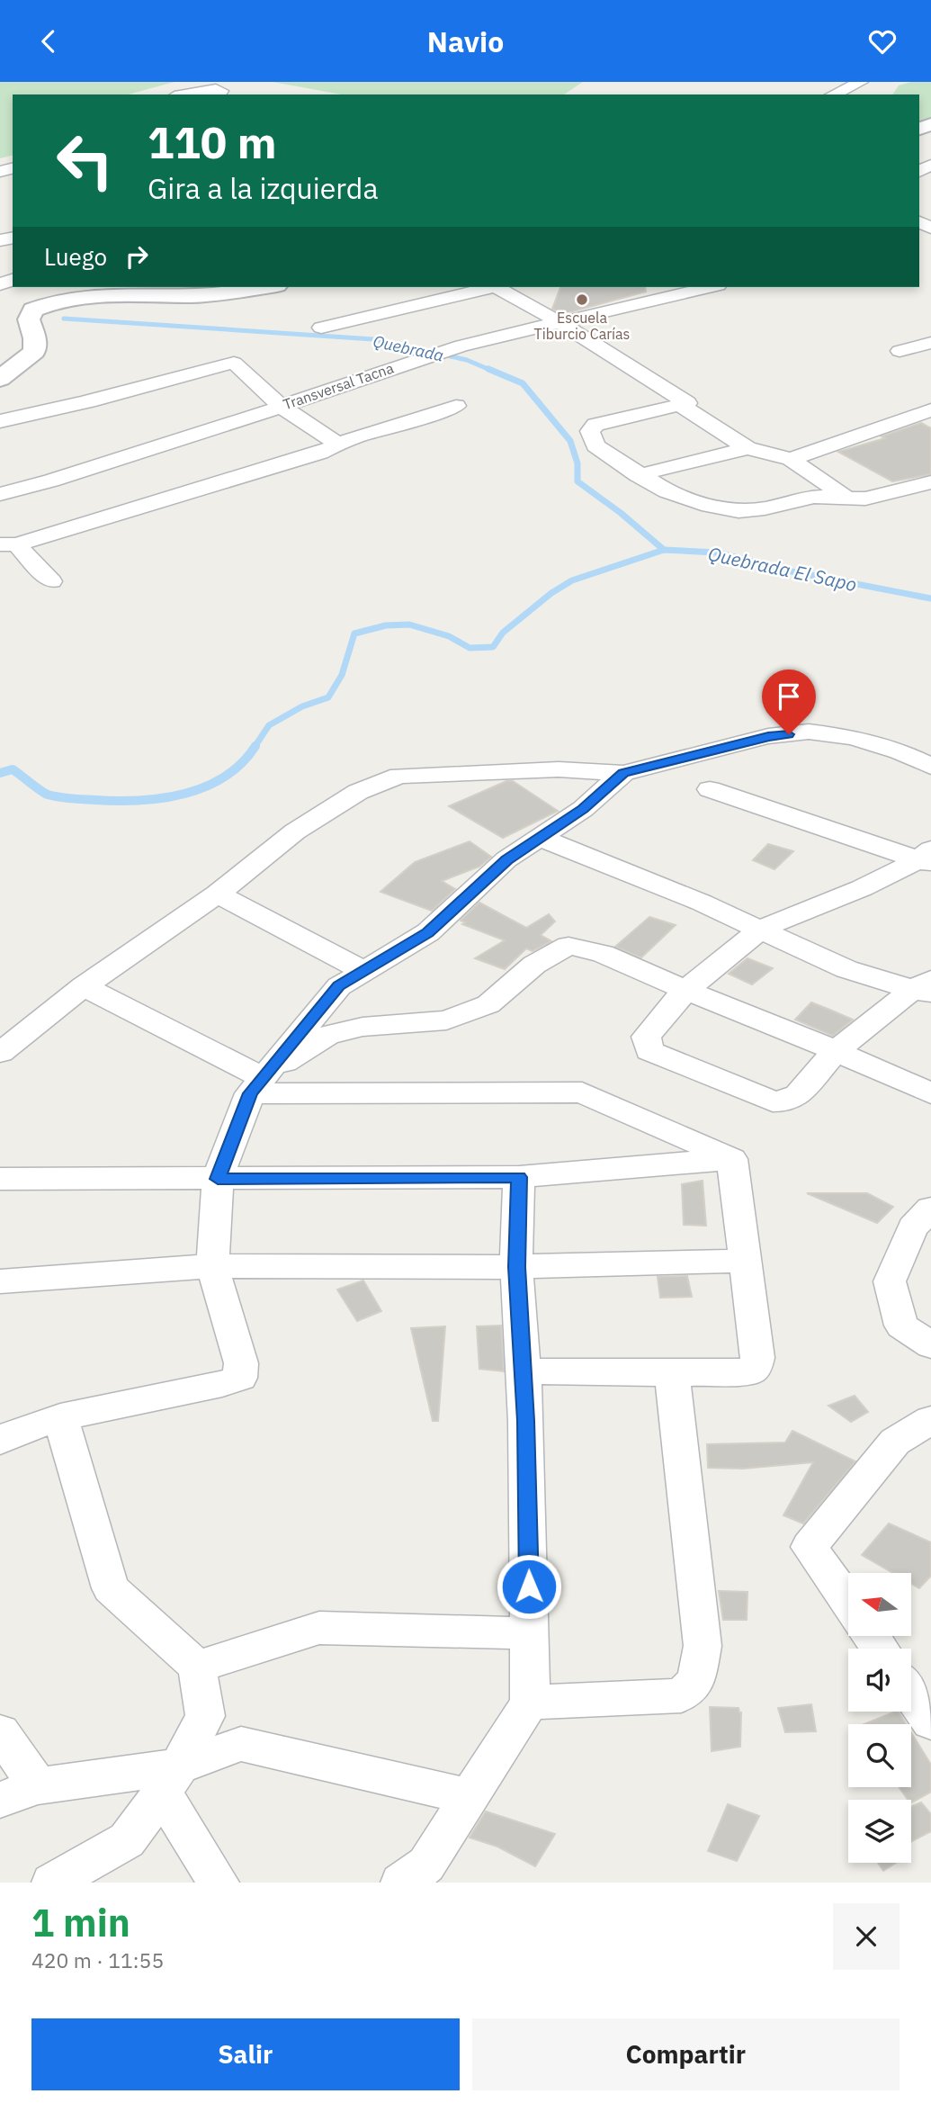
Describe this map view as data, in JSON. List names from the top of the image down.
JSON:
{
  "streets": {
    "street": ["Transversal Tacna"]
  },
  "water": ["Quebrada", "Quebrada El Sapo"],
  "places": ["Escuela Tiburcio Carías"],
  "north": "left",
  "page": {
    "header": "Navio",
    "turn": ["110 m", "Gira a la izquierda"],
    "then": "Luego",
    "heading": ["1 min", "420 m · 11:55"],
    "buttons": ["Salir", "Compartir"]
  }
}
